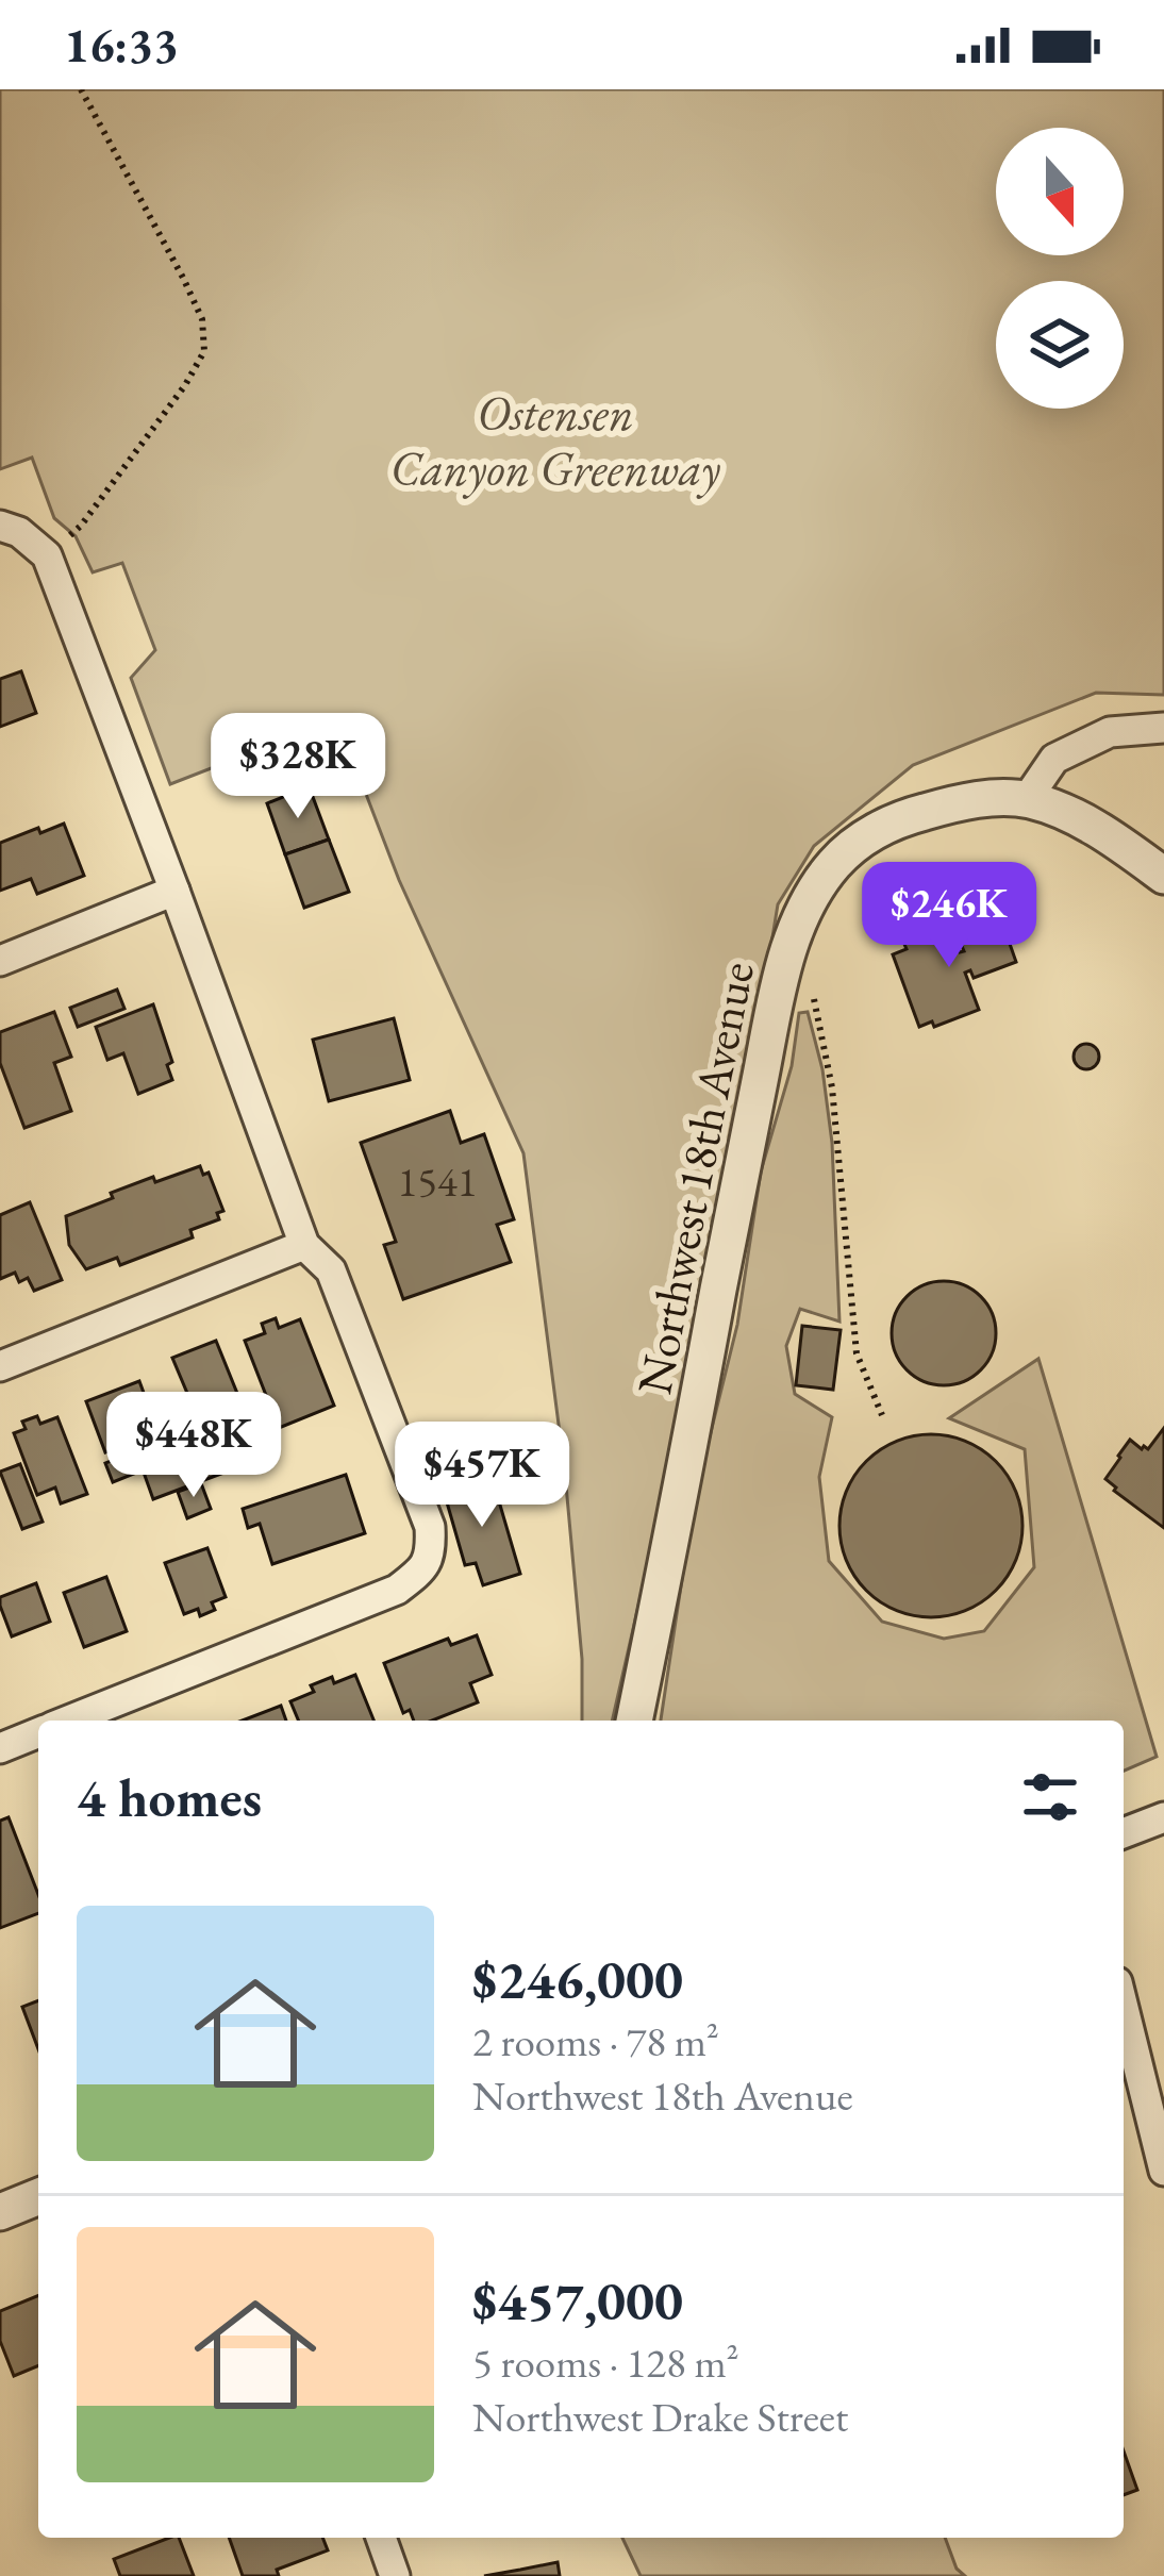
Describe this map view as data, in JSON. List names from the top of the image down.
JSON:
{
  "streets": {
    "street": ["Northwest 18th Avenue"]
  },
  "parks": ["Ostensen Canyon Greenway"],
  "house_numbers": ["1541"],
  "north": "bottom",
  "page": {
    "status": "16:33",
    "price": [
      "$328K",
      "$246K",
      "$448K",
      "$457K"
    ],
    "heading": "4 homes",
    "list": [
      {
        "name": "$246,000",
        "note": "2 rooms · 78 m² · Northwest 18th Avenue"
      },
      {
        "name": "$457,000",
        "note": "5 rooms · 128 m² · Northwest Drake Street"
      }
    ]
  }
}
